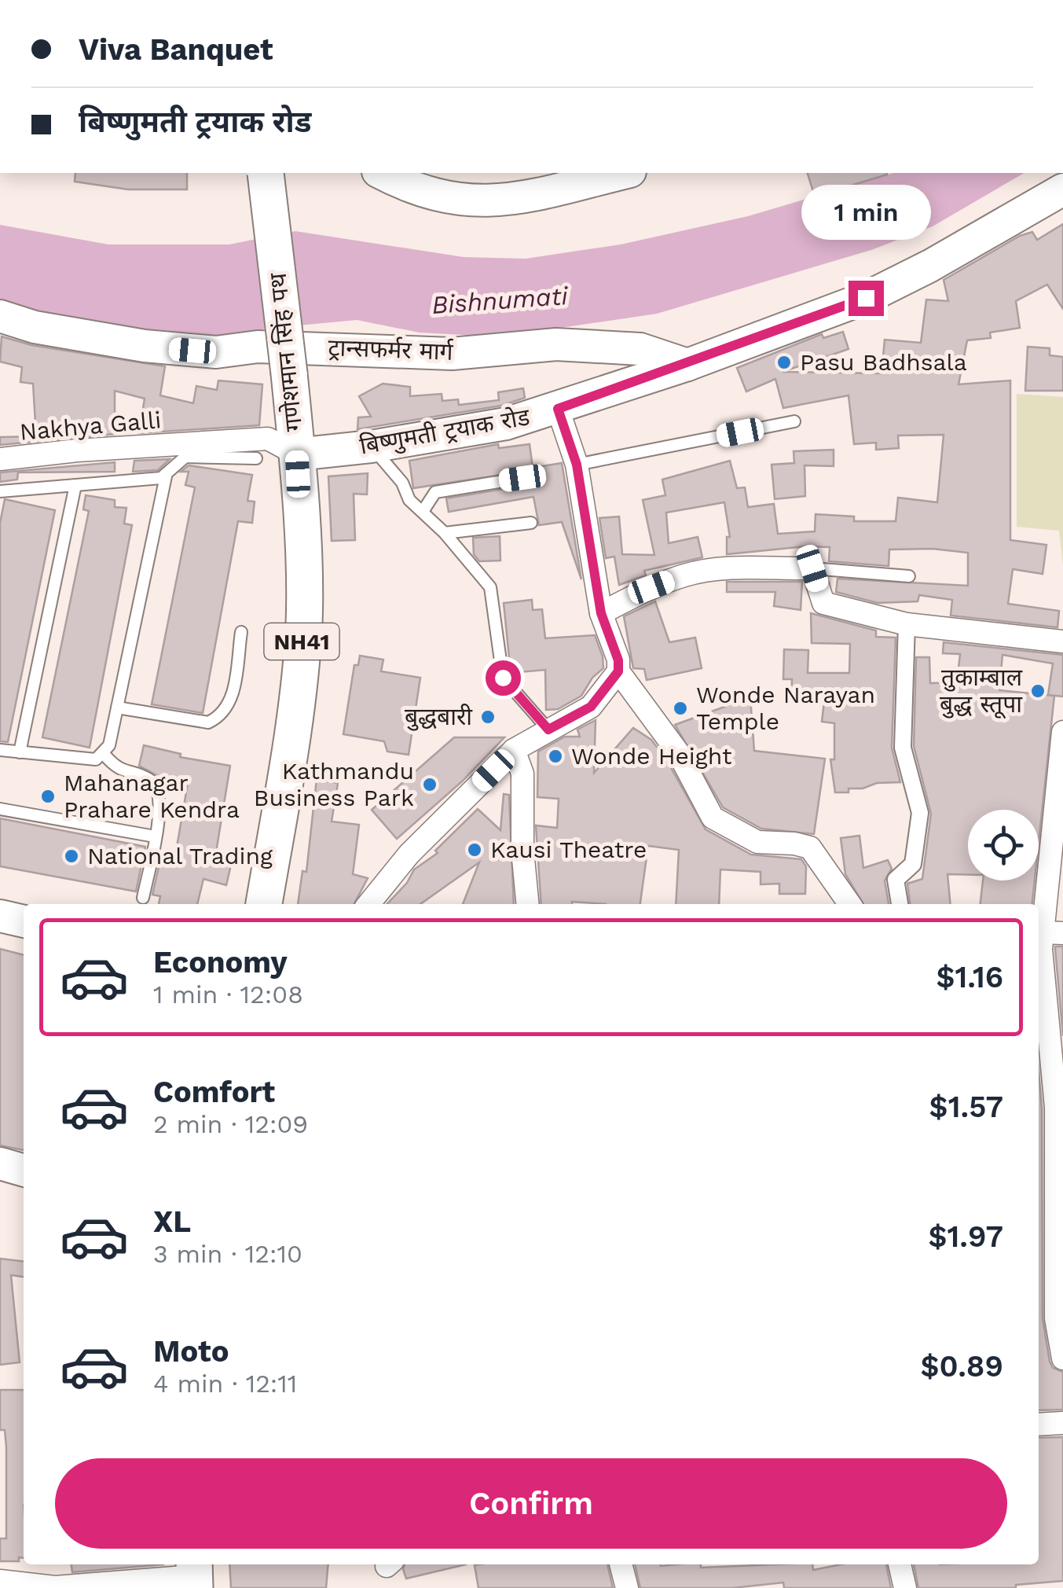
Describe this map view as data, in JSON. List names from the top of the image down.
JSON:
{
  "streets": {
    "highway": ["गणेशमान सिंह पथ", "NH41"],
    "main road": ["ट्रान्सफर्मर मार्ग", "बिष्णुमती ट्रयाक रोड"],
    "street": ["Nakhya Galli"]
  },
  "crossings": [
    ["ट्रान्सफर्मर मार्ग", "बिष्णुमती ट्रयाक रोड"],
    ["गणेशमान सिंह पथ", "Nakhya Galli"],
    ["गणेशमान सिंह पथ", "बिष्णुमती ट्रयाक रोड"],
    ["Nakhya Galli", "बिष्णुमती ट्रयाक रोड"]
  ],
  "water": ["Bishnumati"],
  "places": [
    "Pasu Badhsala",
    "तुकाम्बाल बुद्ध स्तूपा",
    "Wonde Narayan Temple",
    "बुद्धबारी",
    "Wonde Height",
    "Kathmandu Business Park",
    "Mahanagar Prahare Kendra",
    "Kausi Theatre",
    "National Trading"
  ],
  "page": {
    "banner": ["Viva Banquet", "बिष्णुमती ट्रयाक रोड"],
    "bubble": "1 min",
    "list": [
      {
        "name": "Economy",
        "note": "1 min · 12:08",
        "value": "$1.16"
      },
      {
        "name": "Comfort",
        "note": "2 min · 12:09",
        "value": "$1.57"
      },
      {
        "name": "XL",
        "note": "3 min · 12:10",
        "value": "$1.97"
      },
      {
        "name": "Moto",
        "note": "4 min · 12:11",
        "value": "$0.89"
      }
    ],
    "buttons": "Confirm"
  }
}
